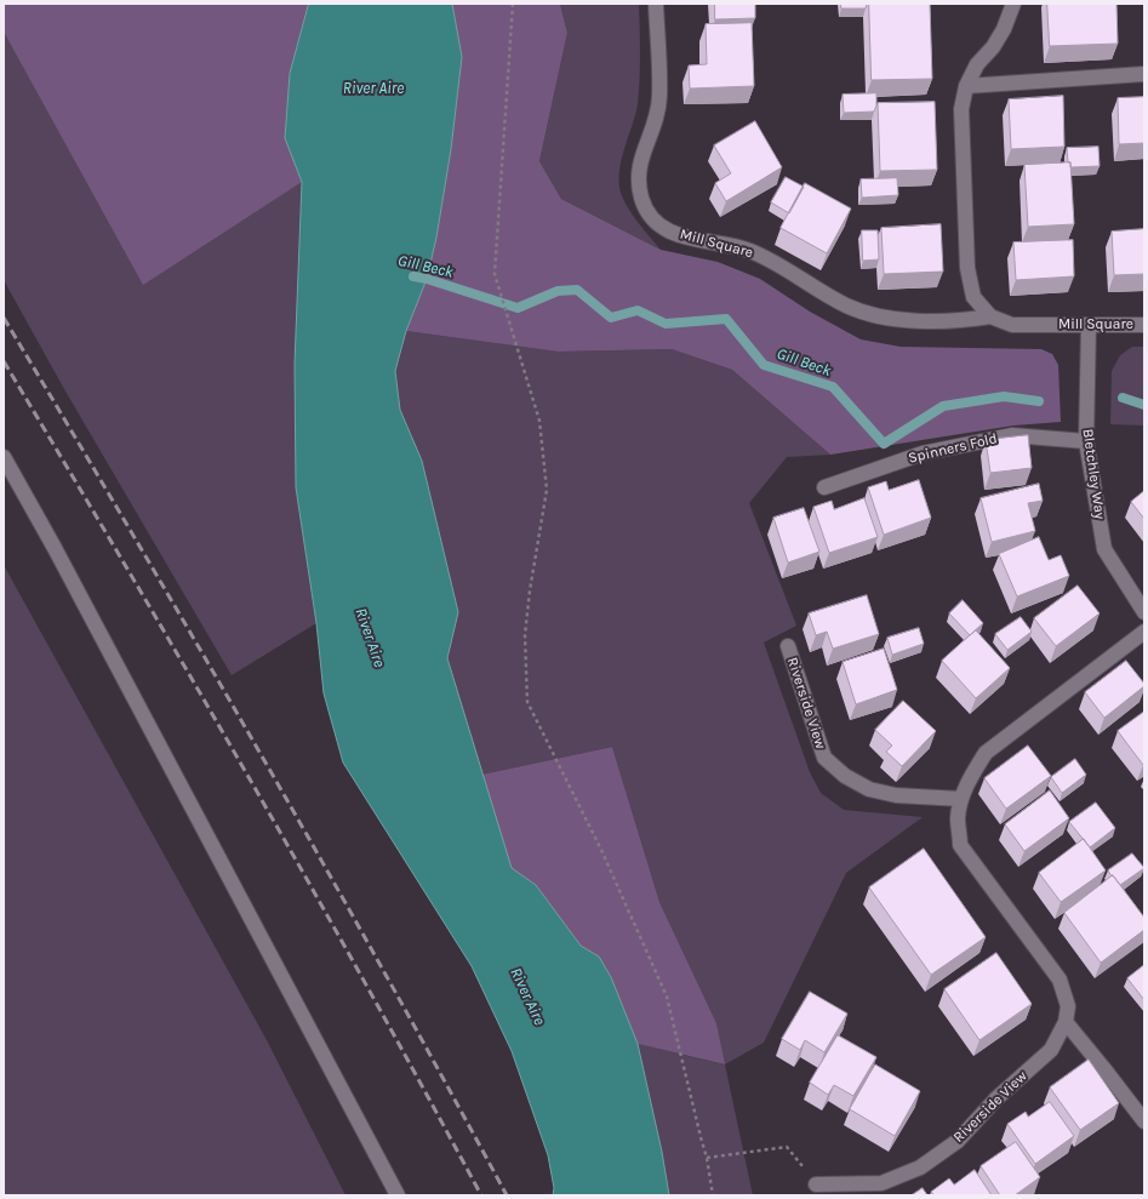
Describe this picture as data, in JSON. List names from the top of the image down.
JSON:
{
  "streets": {
    "street": [
      "Mill Square",
      "Spinners Fold",
      "Bletchley Way",
      "Riverside View"
    ]
  },
  "crossings": [
    ["Mill Square", "Bletchley Way"],
    ["Spinners Fold", "Bletchley Way"]
  ],
  "water": ["River Aire", "Gill Beck"]
}
